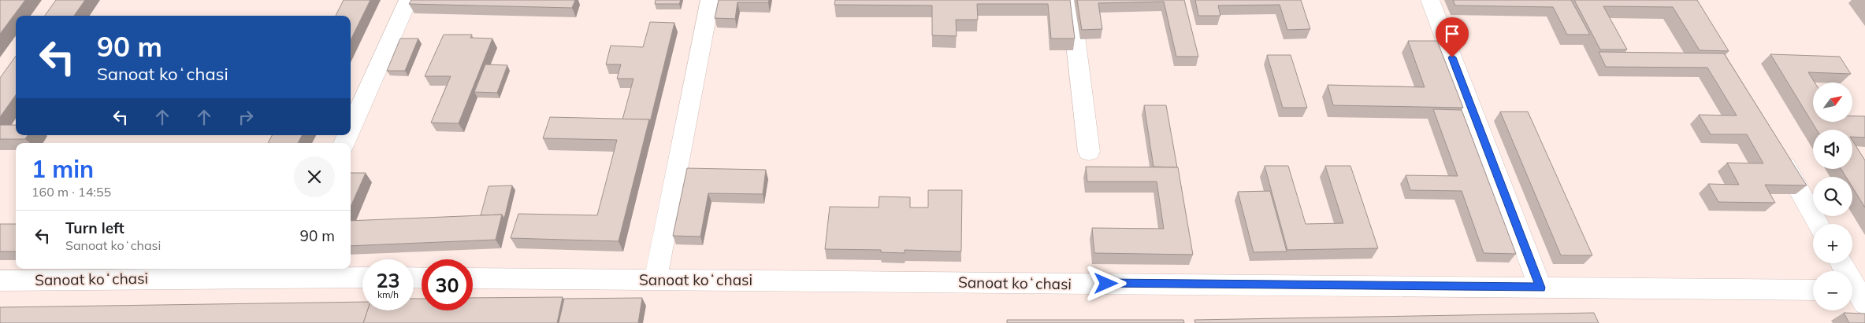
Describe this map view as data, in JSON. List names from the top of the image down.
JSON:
{
  "streets": {
    "street": ["Sanoat koʻchasi"]
  },
  "north": "top right",
  "page": {
    "turn": ["90 m", "Sanoat koʻchasi"],
    "map_buttons": ["+", "−"],
    "heading": ["1 min", "160 m · 14:55"],
    "list": [
      {
        "name": "Turn left",
        "note": "Sanoat koʻchasi",
        "value": "90 m"
      }
    ],
    "speed": "23 km/h",
    "limit": "30"
  }
}
